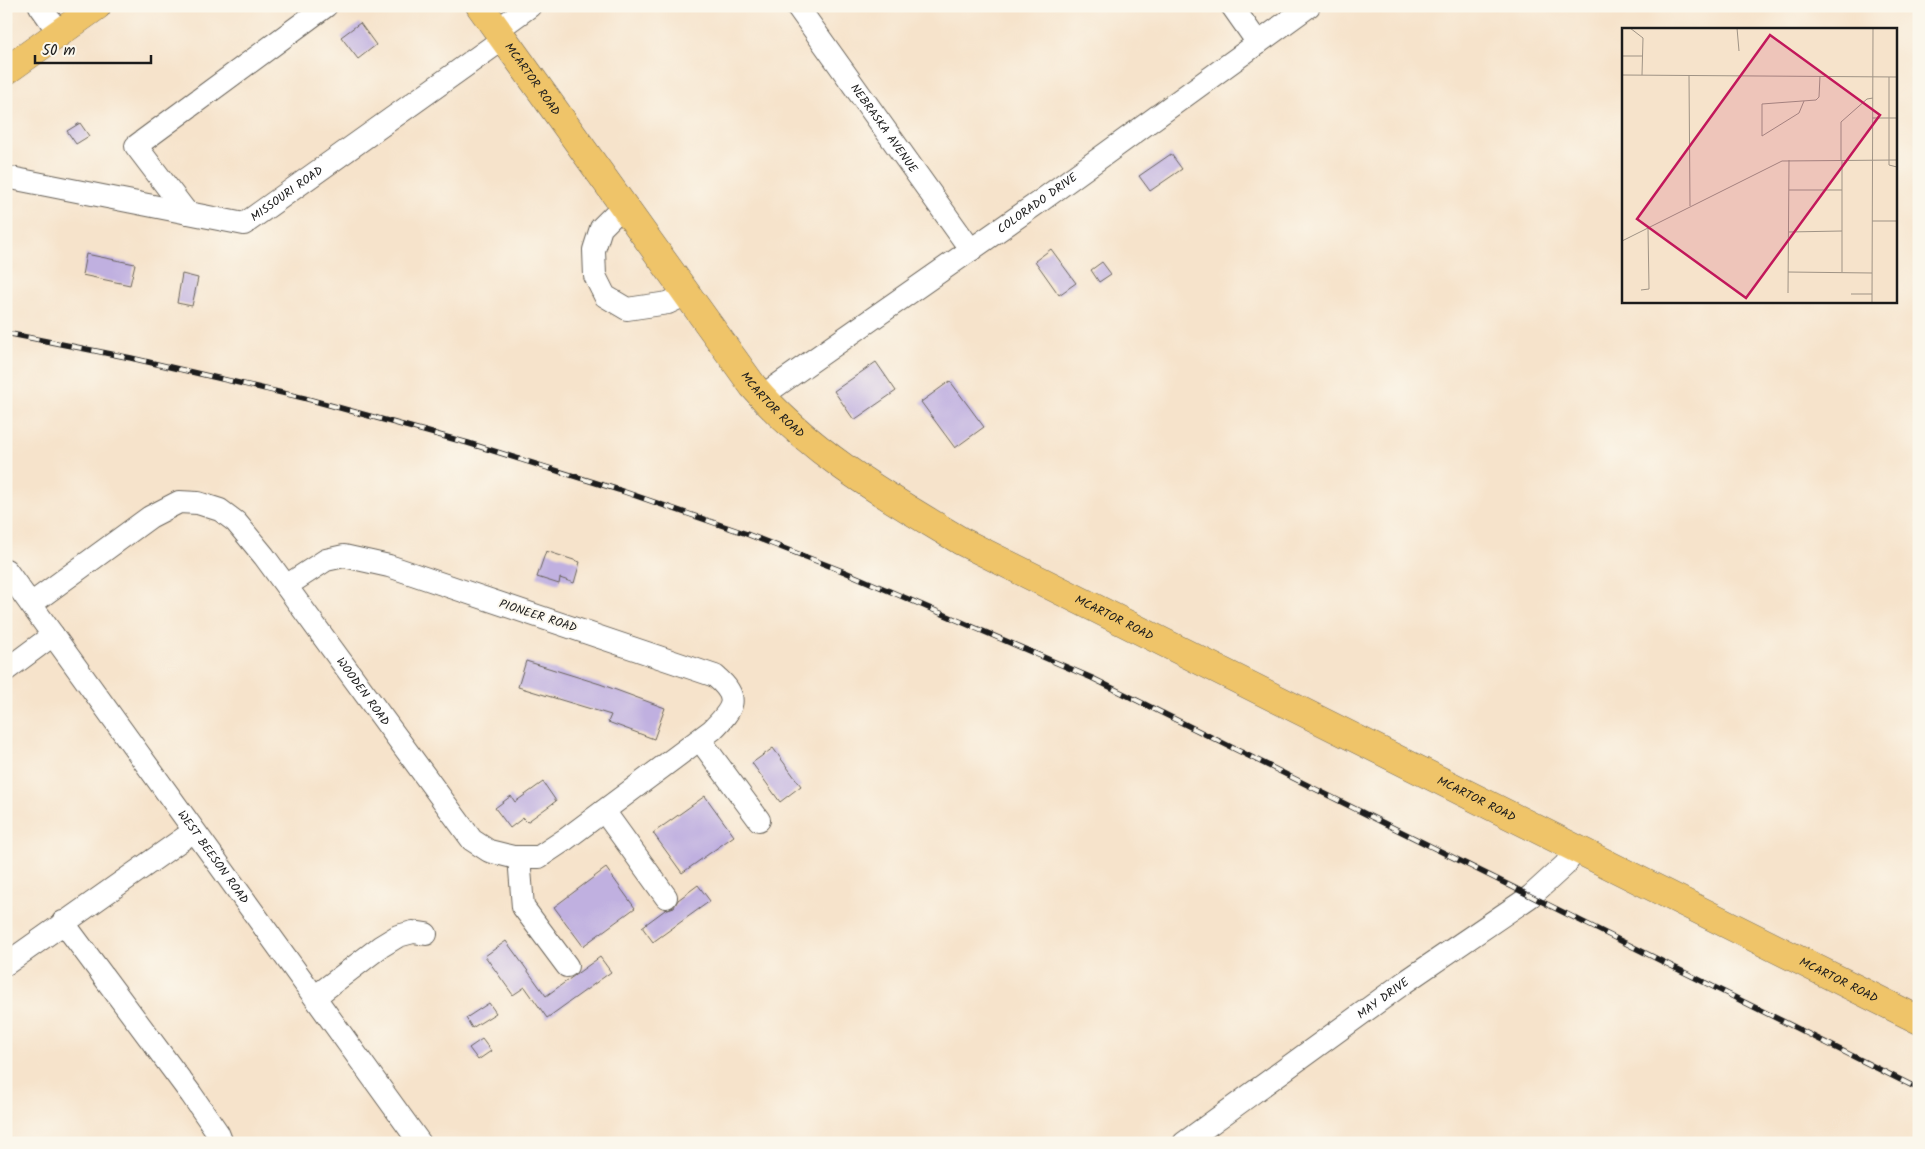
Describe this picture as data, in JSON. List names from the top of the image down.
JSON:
{
  "streets": {
    "main road": ["MCARTOR ROAD"],
    "street": [
      "NEBRASKA AVENUE",
      "MISSOURI ROAD",
      "COLORADO DRIVE",
      "PIONEER ROAD",
      "WOODEN ROAD",
      "WEST BEESON ROAD",
      "MAY DRIVE"
    ]
  },
  "crossings": [
    ["MCARTOR ROAD", "MISSOURI ROAD"],
    ["MCARTOR ROAD", "COLORADO DRIVE"],
    ["MCARTOR ROAD", "MAY DRIVE"],
    ["NEBRASKA AVENUE", "COLORADO DRIVE"],
    ["PIONEER ROAD", "WOODEN ROAD"],
    ["WOODEN ROAD", "WEST BEESON ROAD"]
  ],
  "scale_bar": "50 m"
}
